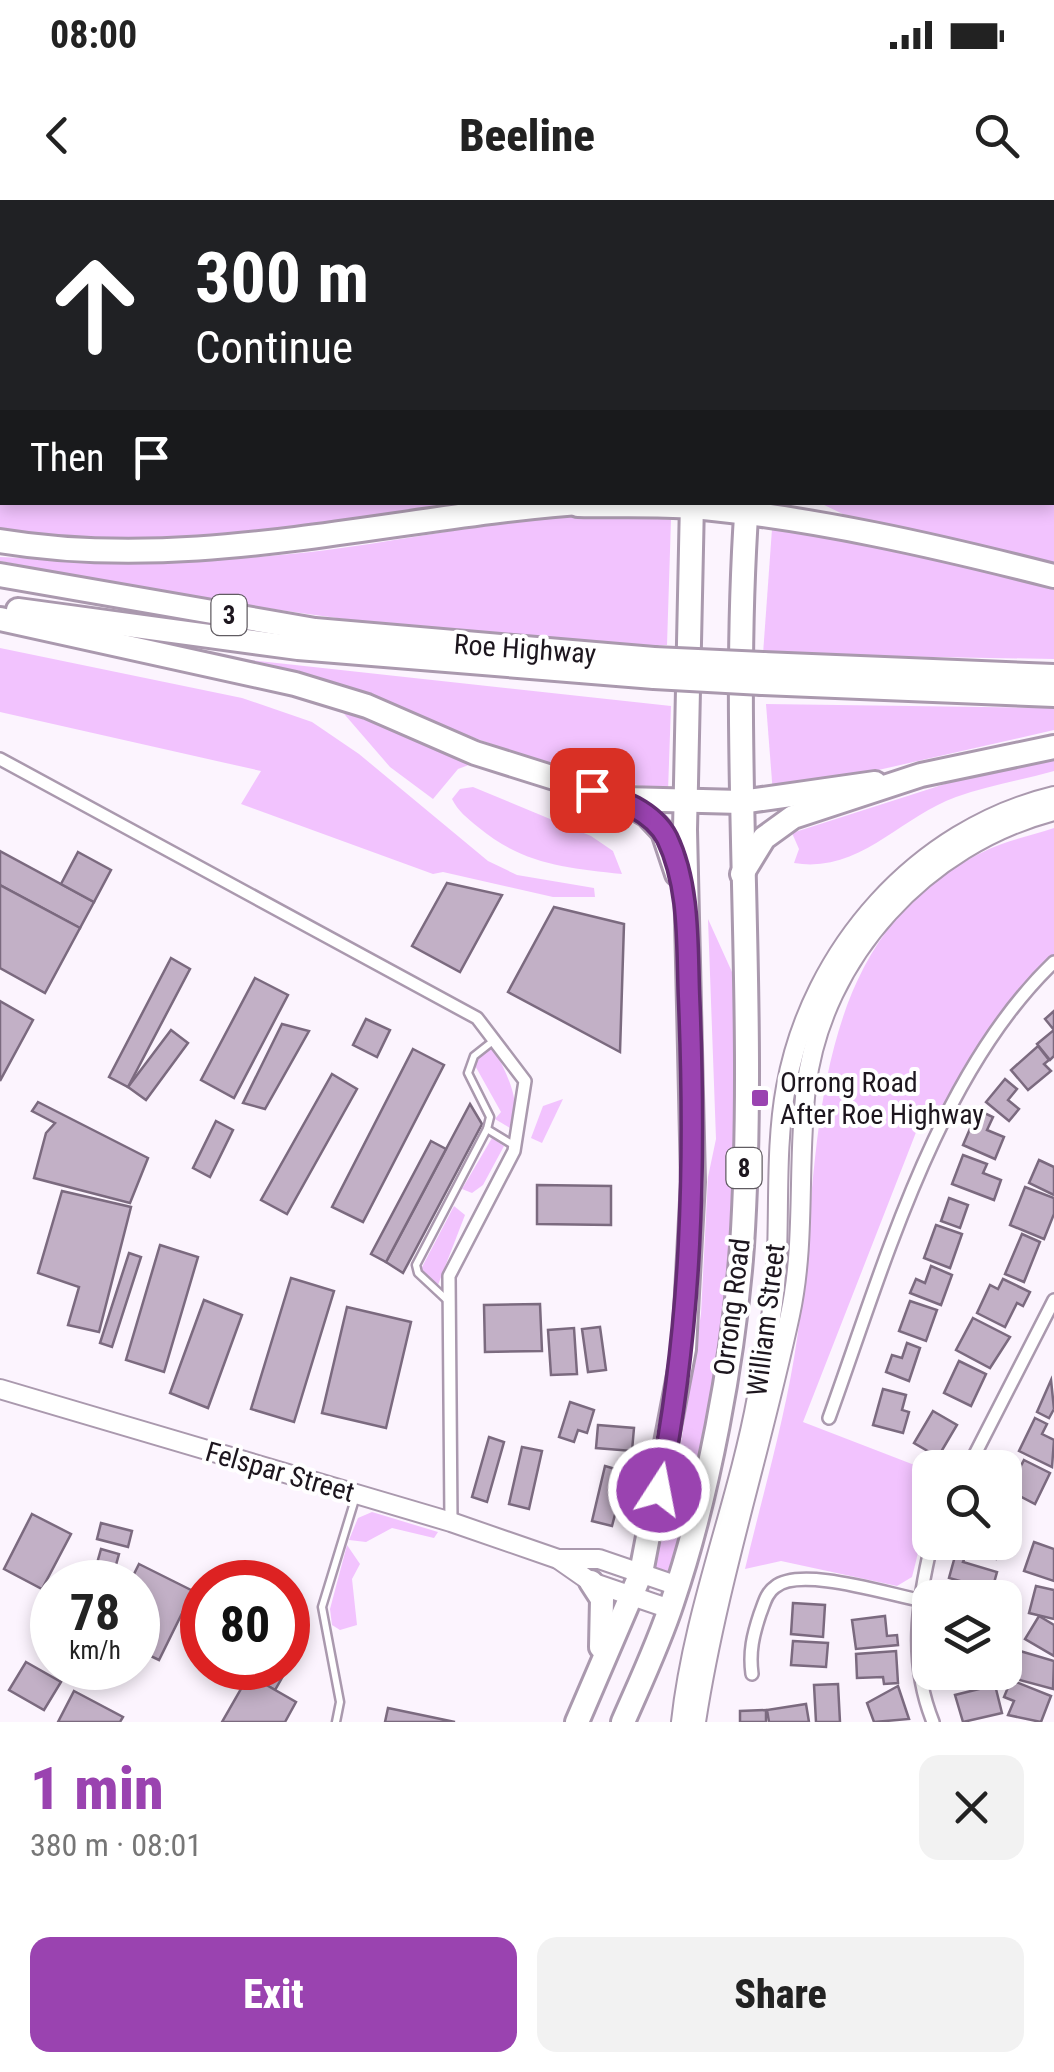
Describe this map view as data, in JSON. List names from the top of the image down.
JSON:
{
  "streets": {
    "highway": [
      "3",
      "Roe Highway",
      "8",
      "Orrong Road"
    ],
    "main road": ["William Street", "Felspar Street"]
  },
  "crossings": [
    ["Roe Highway", "8"],
    ["Roe Highway", "Orrong Road"],
    ["8", "Orrong Road"],
    ["Orrong Road", "Felspar Street"]
  ],
  "places": {
    "transit": ["Orrong Road After Roe Highway"]
  },
  "page": {
    "status": "08:00",
    "header": "Beeline",
    "turn": ["300 m", "Continue"],
    "then": "Then",
    "speed": "78 km/h",
    "limit": "80",
    "heading": ["1 min", "380 m · 08:01"],
    "buttons": ["Exit", "Share"]
  }
}
